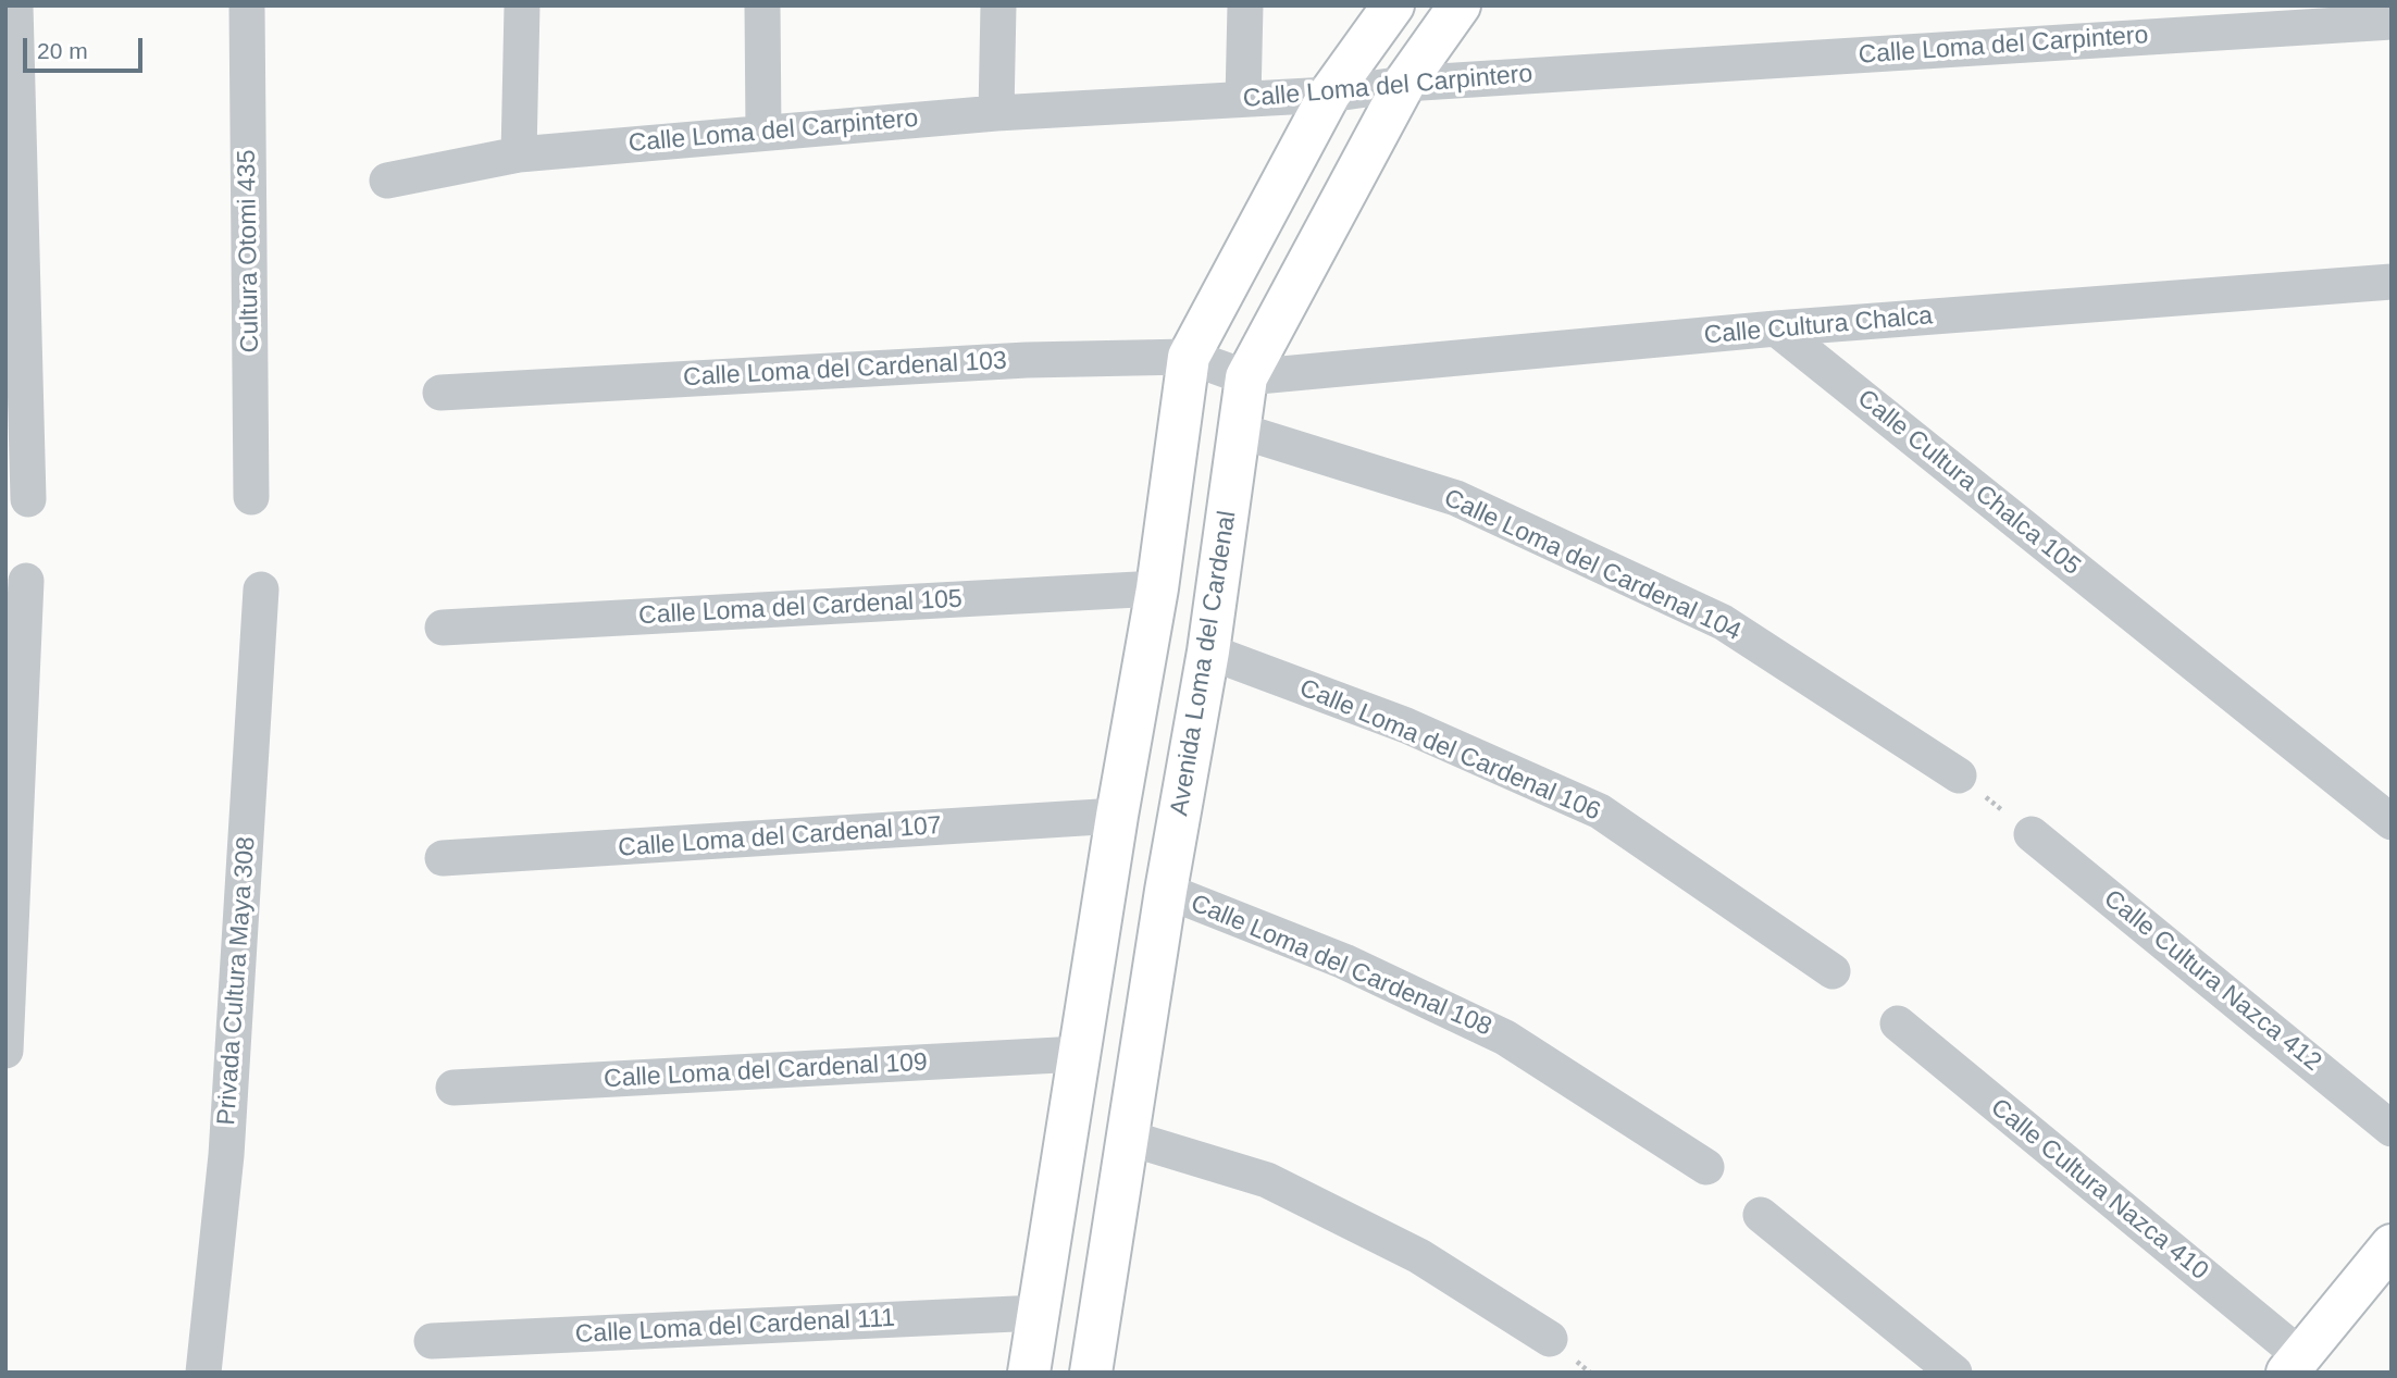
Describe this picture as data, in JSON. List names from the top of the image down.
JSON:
{
  "streets": {
    "street": [
      "Calle Loma del Carpintero",
      "Cultura Otomi 435",
      "Calle Cultura Chalca",
      "Calle Loma del Cardenal 103",
      "Calle Cultura Chalca 105",
      "Calle Loma del Cardenal 104",
      "Calle Loma del Cardenal 105",
      "Avenida Loma del Cardenal",
      "Calle Loma del Cardenal 106",
      "Calle Loma del Cardenal 107",
      "Calle Loma del Cardenal 108",
      "Privada Cultura Maya 308",
      "Calle Cultura Nazca 412",
      "Calle Loma del Cardenal 109",
      "Calle Cultura Nazca 410",
      "Calle Loma del Cardenal 111"
    ]
  },
  "crossings": [
    ["Calle Loma del Carpintero", "Avenida Loma del Cardenal"],
    ["Calle Cultura Chalca", "Calle Loma del Cardenal 103"],
    ["Calle Cultura Chalca", "Calle Cultura Chalca 105"],
    ["Calle Cultura Chalca", "Avenida Loma del Cardenal"],
    ["Calle Loma del Cardenal 103", "Avenida Loma del Cardenal"],
    ["Calle Loma del Cardenal 104", "Avenida Loma del Cardenal"],
    ["Avenida Loma del Cardenal", "Calle Loma del Cardenal 106"],
    ["Avenida Loma del Cardenal", "Calle Loma del Cardenal 108"]
  ],
  "scale_bar": "20 m"
}
